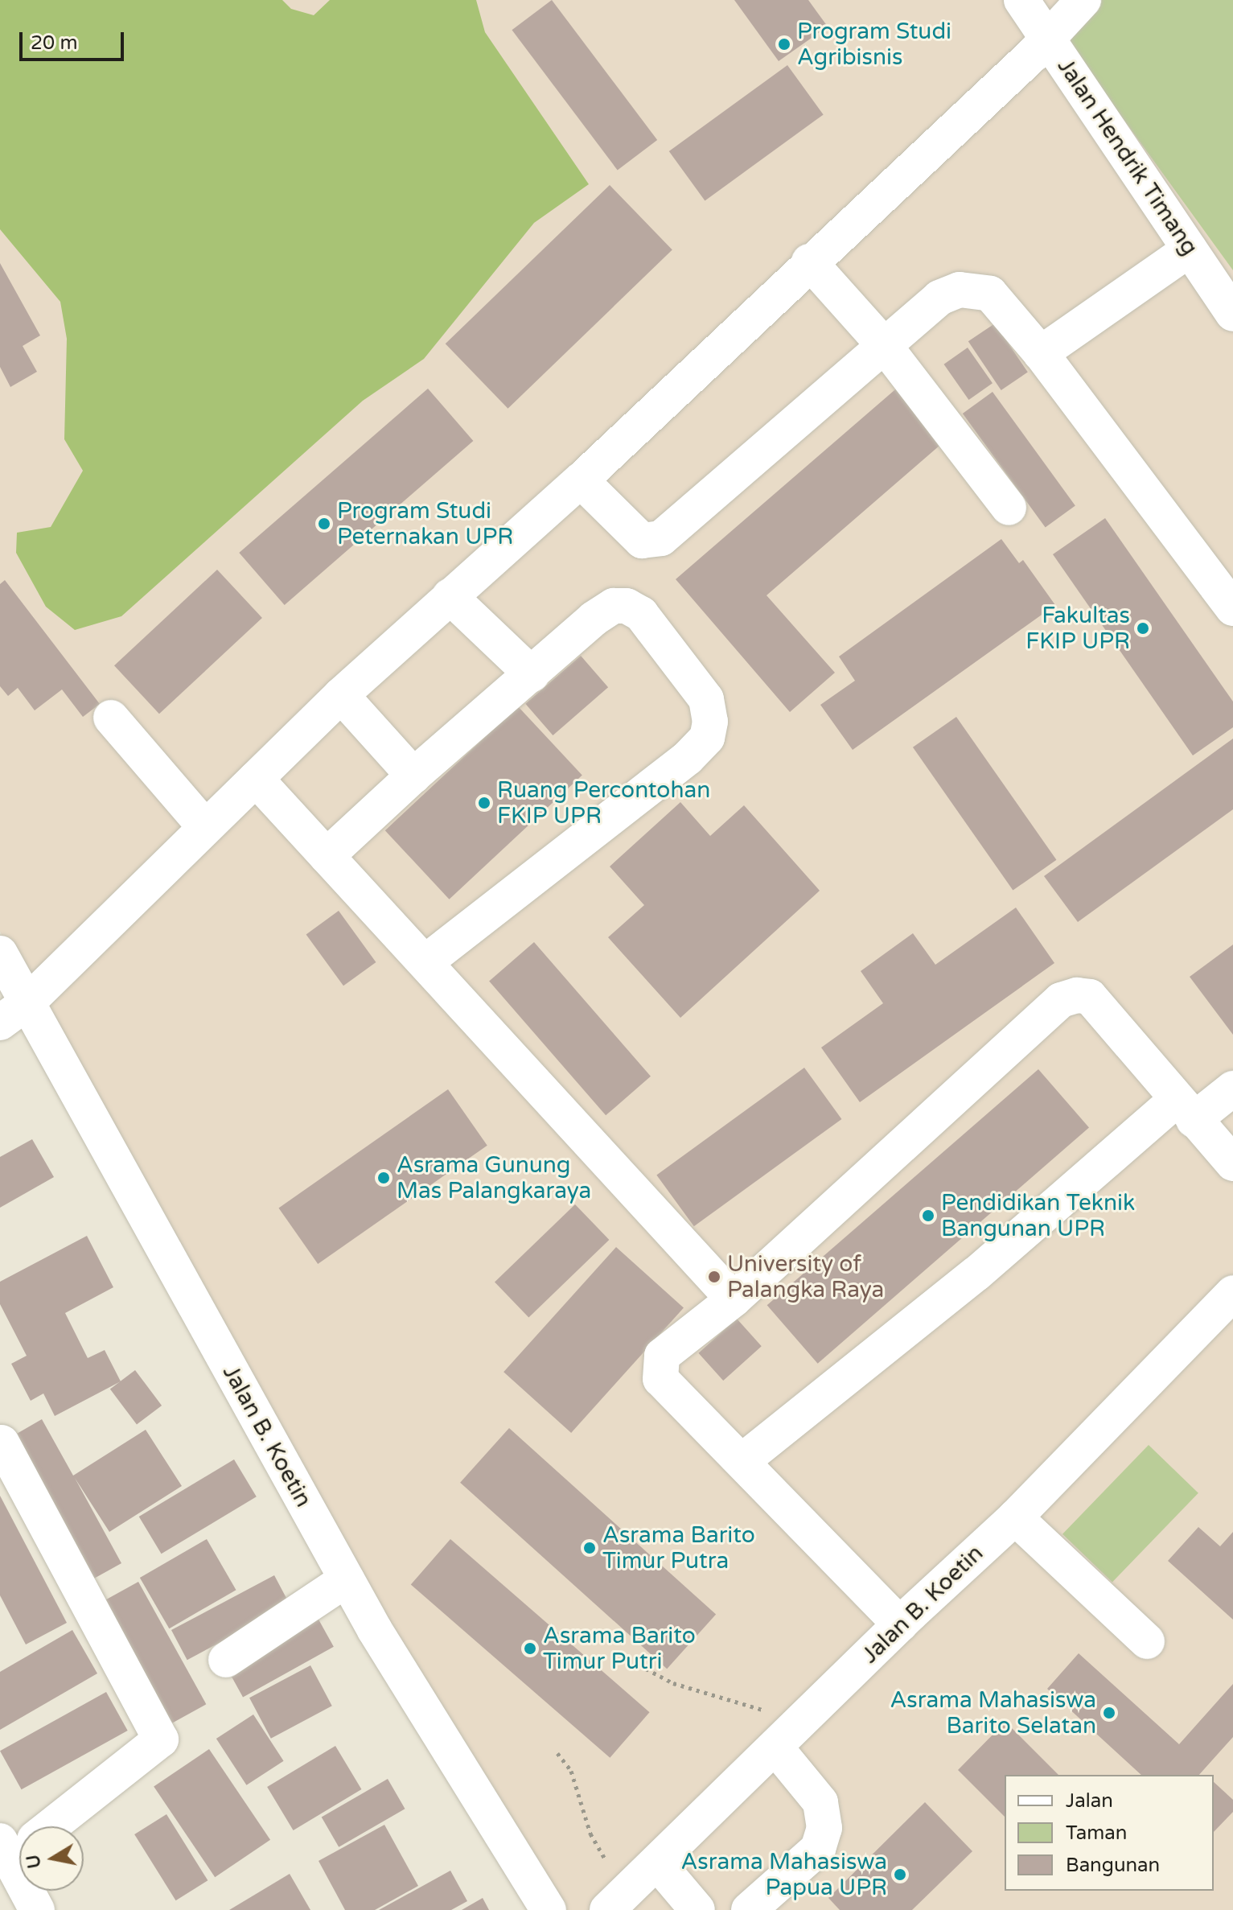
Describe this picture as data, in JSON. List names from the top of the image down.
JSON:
{
  "streets": {
    "street": ["Jalan Hendrik Timang", "Jalan B. Koetin"]
  },
  "places": [
    "Program Studi Agribisnis",
    "Program Studi Peternakan UPR",
    "Fakultas FKIP UPR",
    "Ruang Percontohan FKIP UPR",
    "Asrama Gunung Mas Palangkaraya",
    "Pendidikan Teknik Bangunan UPR",
    "University of Palangka Raya",
    "Asrama Barito Timur Putra",
    "Asrama Barito Timur Putri",
    "Asrama Mahasiswa Barito Selatan",
    "Asrama Mahasiswa Papua UPR"
  ],
  "legend": ["Jalan", "Taman", "Bangunan"],
  "scale_bar": "20 m",
  "north": "left"
}
